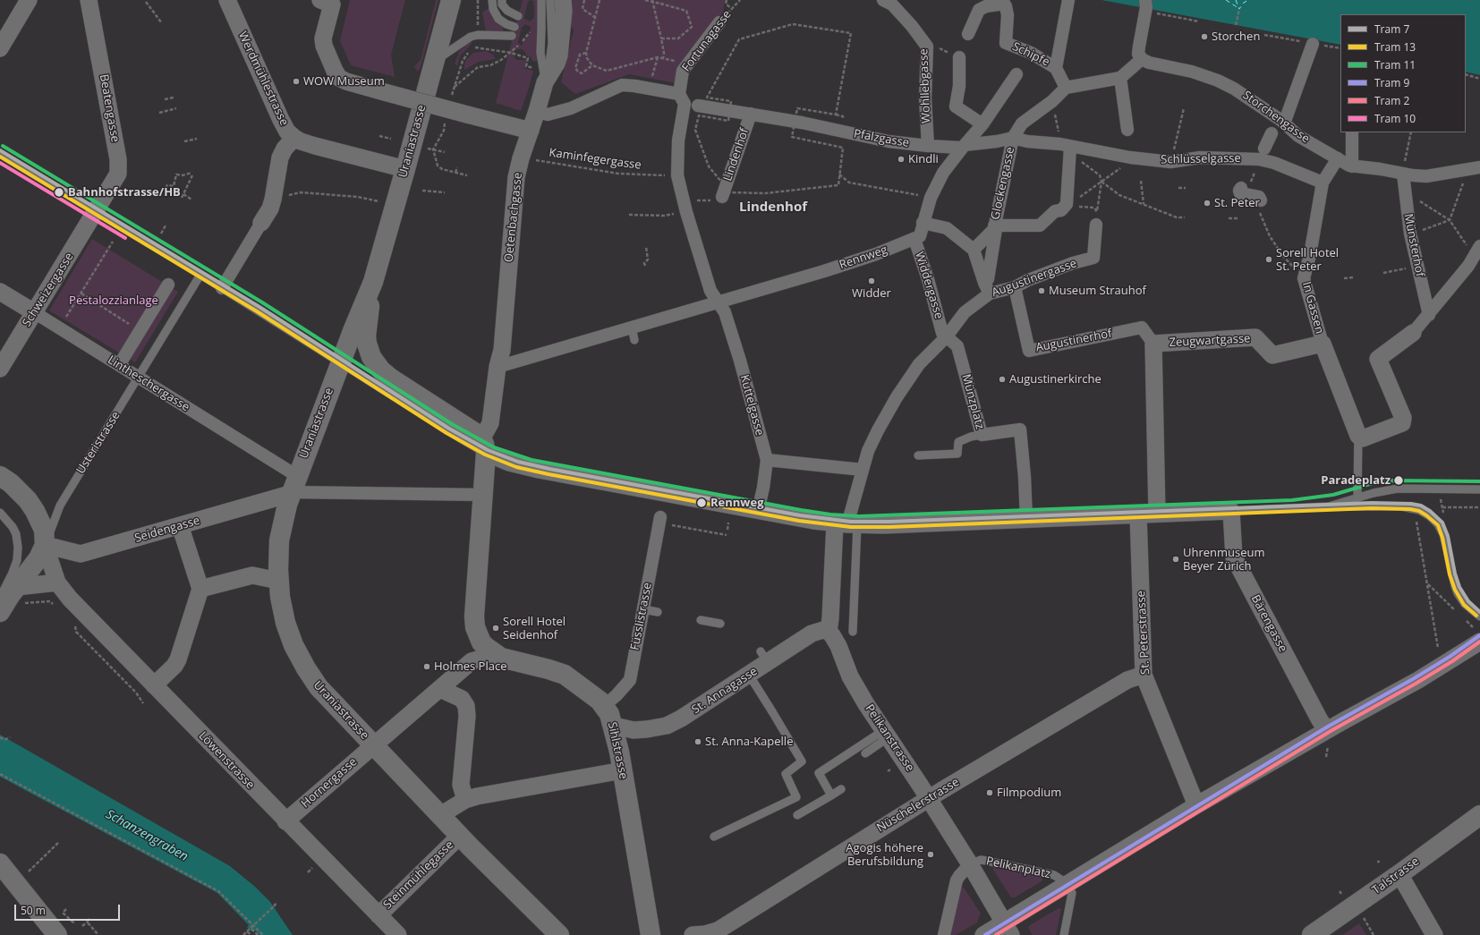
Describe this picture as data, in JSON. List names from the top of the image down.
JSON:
{
  "streets": {
    "street": [
      "Fortunagasse",
      "Schipfe",
      "Werdmühlestrasse",
      "Wohllebgasse",
      "Beatengasse",
      "Storchengasse",
      "Pfalzgasse",
      "Uraniastrasse",
      "Lindenhof",
      "Schlüsselgasse",
      "Glockengasse",
      "Oetenbachgasse",
      "Münsterhof",
      "Rennweg",
      "Augustinergasse",
      "Widdergasse",
      "Schweizergasse",
      "In Gassen",
      "Augustinerhof",
      "Zeugwartgasse",
      "Lintheschergasse",
      "Münzplatz",
      "Kuttelgasse",
      "Usteristrasse",
      "Seidengasse",
      "Füsslistrasse",
      "Bärengasse",
      "St. Peterstrasse",
      "St. Annagasse",
      "Pelikanstrasse",
      "Sihlstrasse",
      "Löwenstrasse",
      "Hornergasse",
      "Nüschelerstrasse",
      "Pelikanplatz",
      "Steinmühlegasse",
      "Talstrasse"
    ],
    "path": ["Kaminfegergasse"]
  },
  "crossings": [
    ["Fortunagasse", "Lindenhof"],
    ["Fortunagasse", "Kaminfegergasse"],
    ["Fortunagasse", "Rennweg"],
    ["Fortunagasse", "Kuttelgasse"],
    ["Wohllebgasse", "Pfalzgasse"],
    ["Beatengasse", "Schweizergasse"],
    ["Storchengasse", "Münsterhof"],
    ["Storchengasse", "In Gassen"],
    ["Pfalzgasse", "Lindenhof"],
    ["Pfalzgasse", "Schlüsselgasse"],
    ["Pfalzgasse", "Glockengasse"],
    ["Uraniastrasse", "Oetenbachgasse"],
    ["Uraniastrasse", "Lintheschergasse"],
    ["Uraniastrasse", "Seidengasse"],
    ["Uraniastrasse", "Sihlstrasse"],
    ["Uraniastrasse", "Hornergasse"],
    ["Uraniastrasse", "Steinmühlegasse"],
    ["Lindenhof", "Oetenbachgasse"],
    ["Schlüsselgasse", "Glockengasse"],
    ["Schlüsselgasse", "In Gassen"],
    ["Oetenbachgasse", "Rennweg"],
    ["Oetenbachgasse", "Sihlstrasse"],
    ["Rennweg", "Widdergasse"],
    ["Rennweg", "Kuttelgasse"],
    ["Augustinergasse", "Widdergasse"],
    ["Augustinergasse", "Augustinerhof"],
    ["Augustinergasse", "Münzplatz"],
    ["Widdergasse", "Münzplatz"],
    ["Schweizergasse", "Lintheschergasse"],
    ["In Gassen", "Zeugwartgasse"],
    ["Augustinerhof", "Zeugwartgasse"],
    ["Lintheschergasse", "Usteristrasse"],
    ["Lintheschergasse", "Seidengasse"],
    ["Usteristrasse", "Seidengasse"],
    ["Usteristrasse", "Löwenstrasse"],
    ["Seidengasse", "Sihlstrasse"],
    ["Seidengasse", "Löwenstrasse"],
    ["Füsslistrasse", "Sihlstrasse"],
    ["St. Peterstrasse", "Nüschelerstrasse"],
    ["St. Annagasse", "Pelikanstrasse"],
    ["St. Annagasse", "Sihlstrasse"],
    ["Pelikanstrasse", "Nüschelerstrasse"],
    ["Pelikanstrasse", "Pelikanplatz"],
    ["Sihlstrasse", "Hornergasse"],
    ["Löwenstrasse", "Hornergasse"],
    ["Löwenstrasse", "Steinmühlegasse"]
  ],
  "districts": ["Lindenhof"],
  "water": ["Schanzengraben"],
  "parks": ["Pestalozzianlage"],
  "places": [
    "Storchen",
    "WOW Museum",
    "Kindli",
    "Bahnhofstrasse/HB",
    "St. Peter",
    "Sorell Hotel St. Peter",
    "Widder",
    "Museum Strauhof",
    "Augustinerkirche",
    "Paradeplatz",
    "Rennweg",
    "Uhrenmuseum Beyer Zürich",
    "Sorell Hotel Seidenhof",
    "Holmes Place",
    "St. Anna-Kapelle",
    "Filmpodium",
    "Agogis höhere Berufsbildung"
  ],
  "lines": [
    "tram line 11",
    "tram line 7",
    "tram line 13",
    "tram line 10",
    "tram line 9",
    "tram line 2"
  ],
  "legend": [
    "Tram 7",
    "Tram 13",
    "Tram 11",
    "Tram 9",
    "Tram 2",
    "Tram 10"
  ],
  "scale_bar": "50 m"
}
